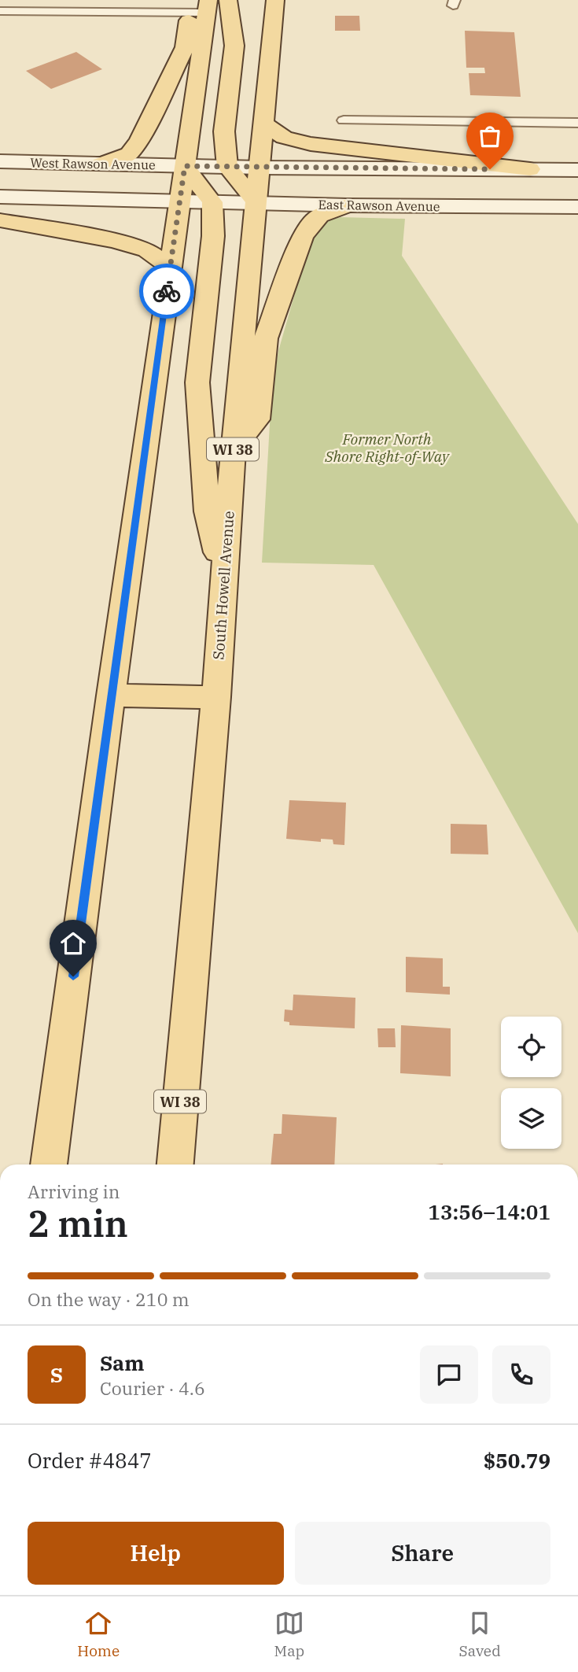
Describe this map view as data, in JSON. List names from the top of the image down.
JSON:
{
  "streets": {
    "main road": [
      "West Rawson Avenue",
      "East Rawson Avenue",
      "WI 38",
      "South Howell Avenue"
    ]
  },
  "crossings": [
    ["East Rawson Avenue", "South Howell Avenue"]
  ],
  "parks": ["Former North Shore Right-of-Way"],
  "page": {
    "heading": ["2 min", "Arriving in", "13:56–14:01"],
    "panel": [
      "Sam",
      "Courier · 4.6",
      "Order #4847",
      "$50.79"
    ],
    "bar": "On the way · 210 m",
    "round": "S",
    "buttons": ["Help", "Share"],
    "tabs": ["Home", "Map", "Saved"]
  }
}
